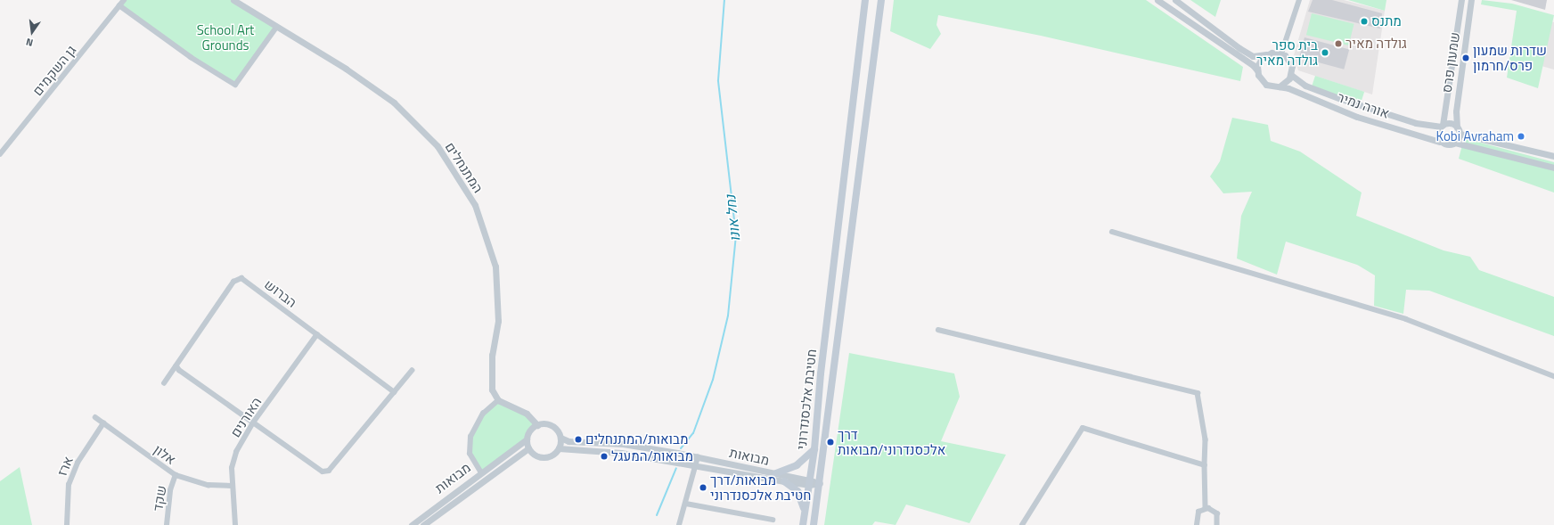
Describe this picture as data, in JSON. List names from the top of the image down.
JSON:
{
  "streets": {
    "main road": ["חטיבת אלכסנדרוני"],
    "street": [
      "שמעון פרס",
      "גן השקמים",
      "אורה נמיר",
      "המתנחלים",
      "הברוש",
      "האורנים",
      "אלון",
      "מבואות",
      "ארז",
      "שקד"
    ]
  },
  "crossings": [
    ["שמעון פרס", "אורה נמיר"],
    ["הברוש", "האורנים"],
    ["חטיבת אלכסנדרוני", "מבואות"],
    ["האורנים", "אלון"],
    ["אלון", "ארז"],
    ["אלון", "שקד"]
  ],
  "water": ["נחל אונו"],
  "parks": ["School Art Grounds"],
  "places": [
    "מתנס",
    "גולדה מאיר",
    "בית ספר גולדה מאיר",
    "שדרות שמעון פרס/חרמון",
    "Kobi Avraham",
    "מבואות/המתנחלים",
    "דרך אלכסנדרוני/מבואות",
    "מבואות/המעגל",
    "מבואות/דרך חטיבת אלכסנדרוני"
  ],
  "north": "bottom"
}
